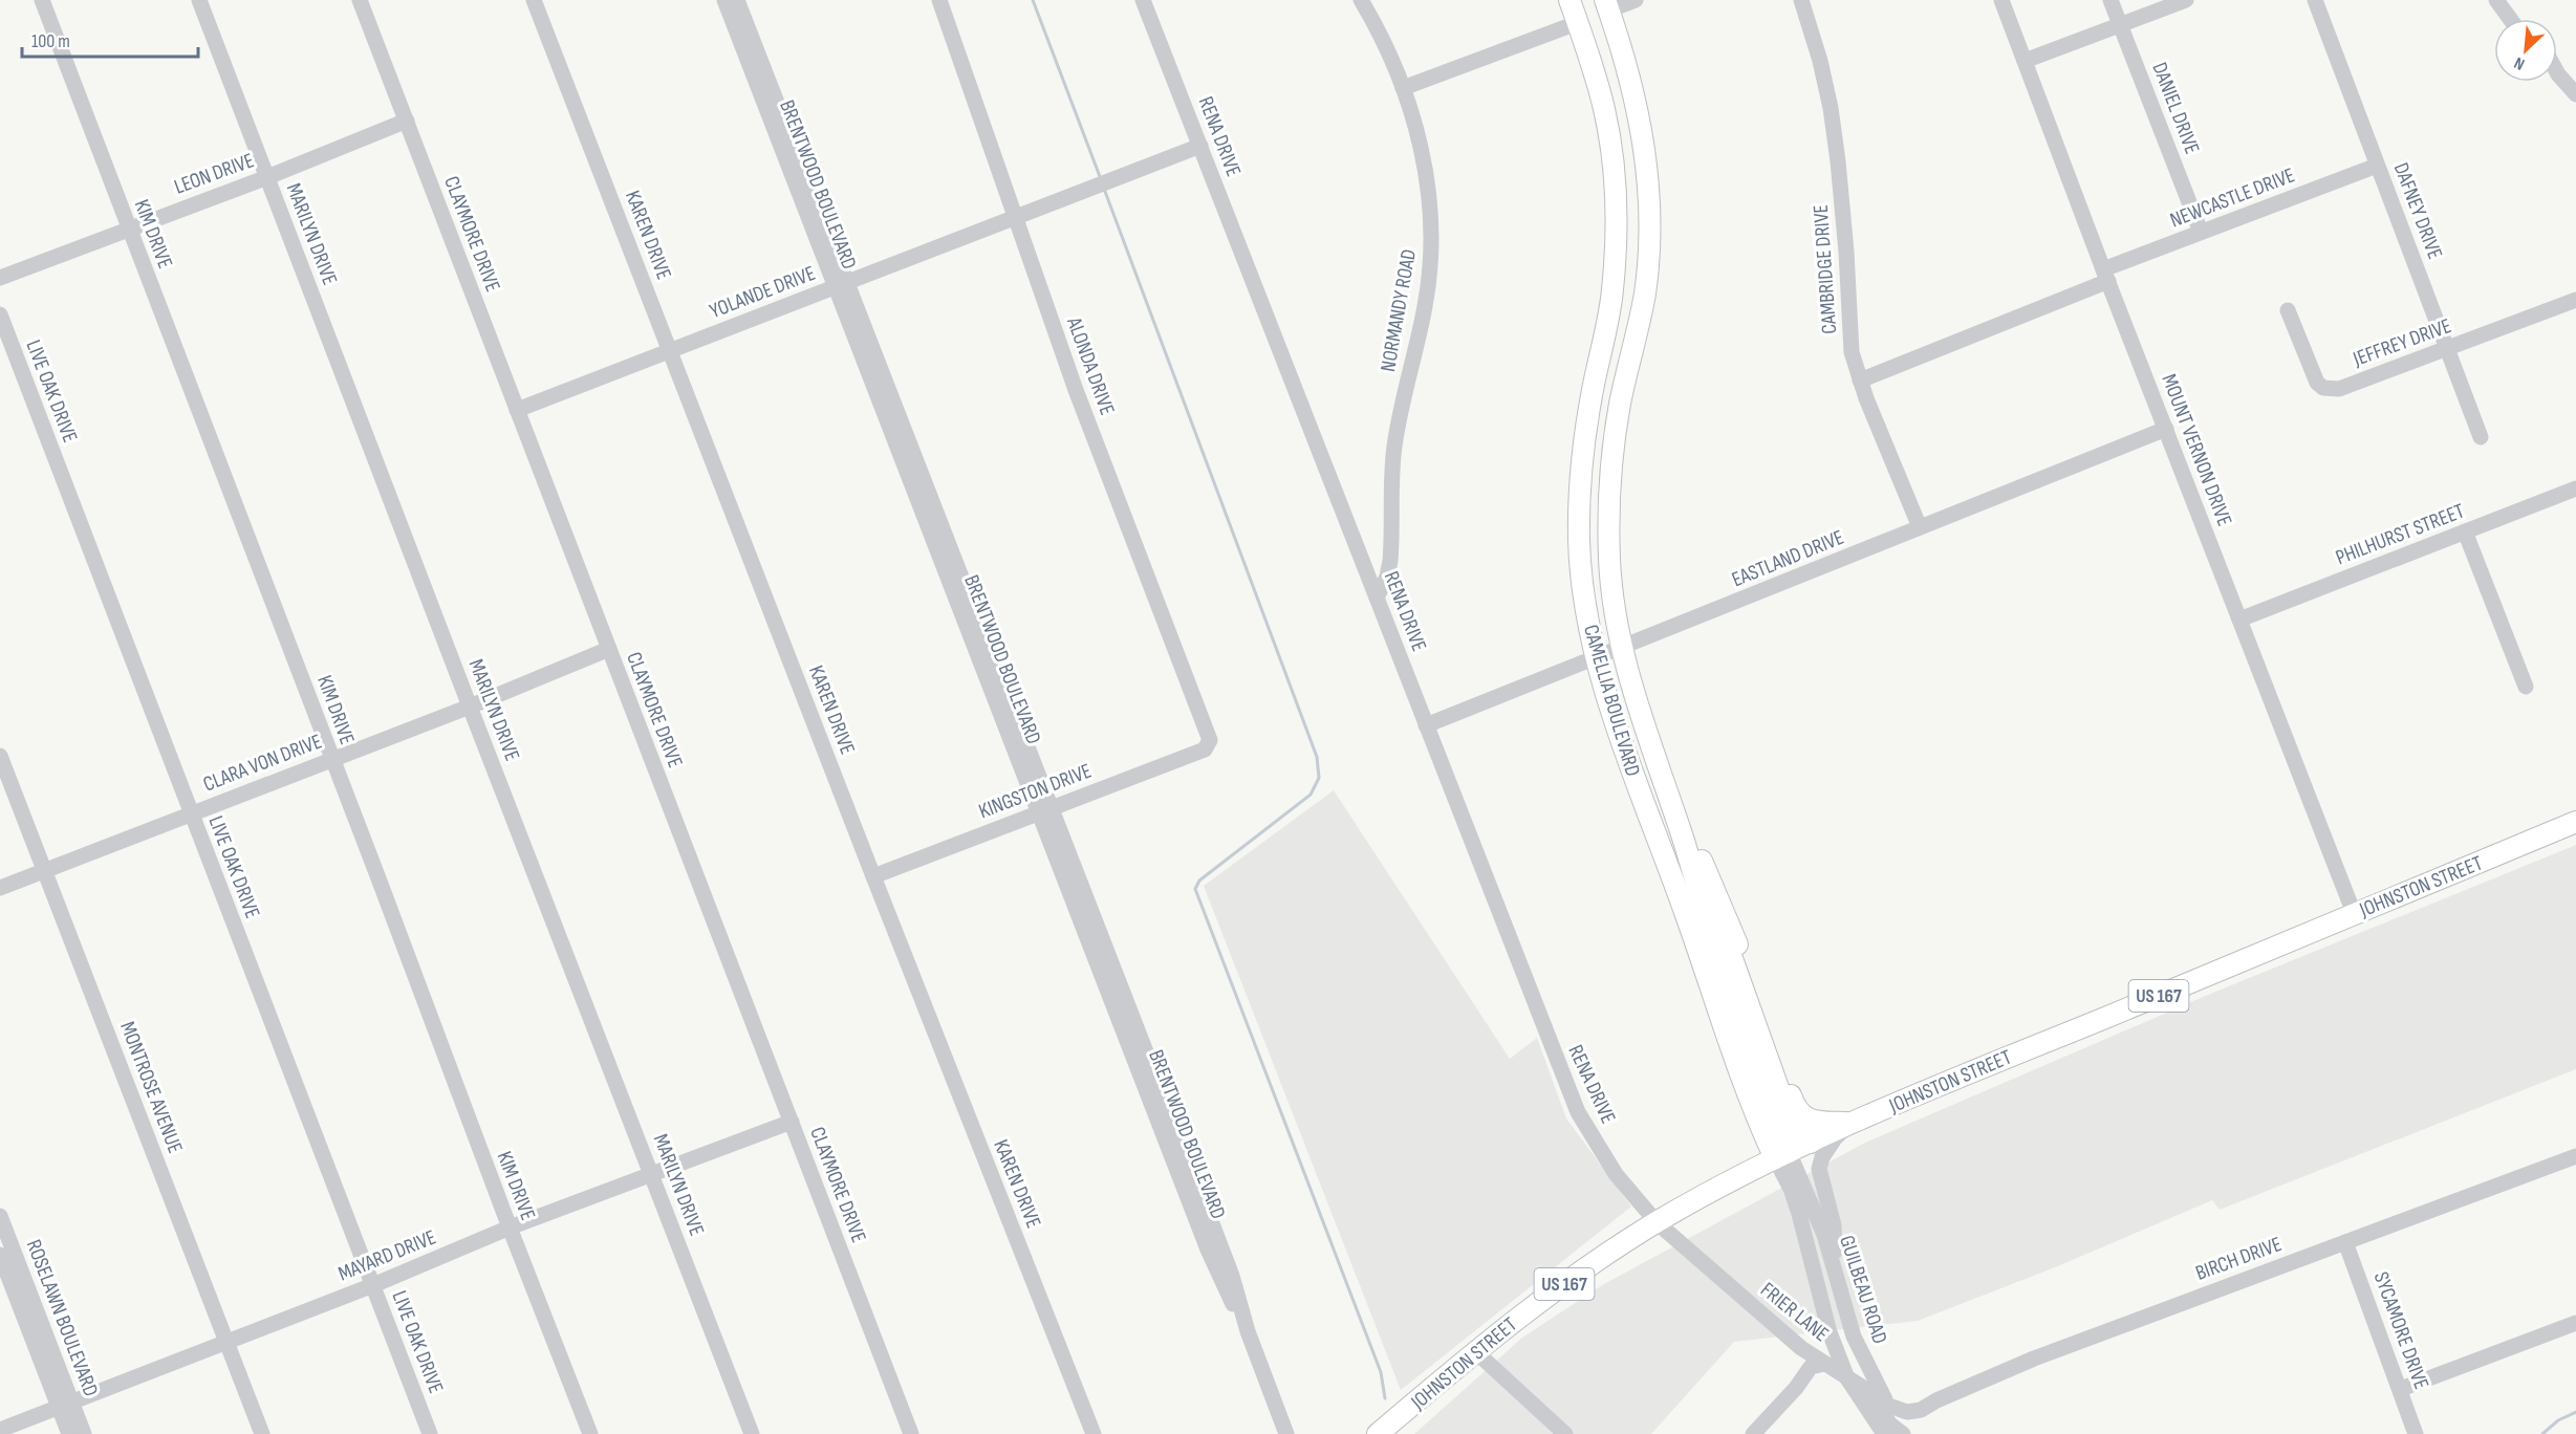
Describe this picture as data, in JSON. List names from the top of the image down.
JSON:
{
  "streets": {
    "main road": ["CAMELLIA BOULEVARD", "JOHNSTON STREET", "US 167"],
    "street": [
      "DANIEL DRIVE",
      "RENA DRIVE",
      "LEON DRIVE",
      "BRENTWOOD BOULEVARD",
      "NEWCASTLE DRIVE",
      "DAFNEY DRIVE",
      "KIM DRIVE",
      "MARILYN DRIVE",
      "CLAYMORE DRIVE",
      "KAREN DRIVE",
      "CAMBRIDGE DRIVE",
      "YOLANDE DRIVE",
      "NORMANDY ROAD",
      "JEFFREY DRIVE",
      "ALONDA DRIVE",
      "LIVE OAK DRIVE",
      "MOUNT VERNON DRIVE",
      "PHILHURST STREET",
      "EASTLAND DRIVE",
      "CLARA VON DRIVE",
      "KINGSTON DRIVE",
      "MONTROSE AVENUE",
      "MAYARD DRIVE",
      "BIRCH DRIVE",
      "GUILBEAU ROAD",
      "FRIER LANE",
      "ROSELAWN BOULEVARD",
      "SYCAMORE DRIVE"
    ]
  },
  "crossings": [
    ["DANIEL DRIVE", "NEWCASTLE DRIVE"],
    ["RENA DRIVE", "YOLANDE DRIVE"],
    ["RENA DRIVE", "NORMANDY ROAD"],
    ["RENA DRIVE", "EASTLAND DRIVE"],
    ["RENA DRIVE", "JOHNSTON STREET"],
    ["RENA DRIVE", "FRIER LANE"],
    ["LEON DRIVE", "KIM DRIVE"],
    ["LEON DRIVE", "MARILYN DRIVE"],
    ["LEON DRIVE", "CLAYMORE DRIVE"],
    ["BRENTWOOD BOULEVARD", "YOLANDE DRIVE"],
    ["BRENTWOOD BOULEVARD", "KINGSTON DRIVE"],
    ["NEWCASTLE DRIVE", "DAFNEY DRIVE"],
    ["NEWCASTLE DRIVE", "CAMBRIDGE DRIVE"],
    ["NEWCASTLE DRIVE", "MOUNT VERNON DRIVE"],
    ["DAFNEY DRIVE", "JEFFREY DRIVE"],
    ["KIM DRIVE", "CLARA VON DRIVE"],
    ["KIM DRIVE", "MAYARD DRIVE"],
    ["MARILYN DRIVE", "CLARA VON DRIVE"],
    ["MARILYN DRIVE", "MAYARD DRIVE"],
    ["CLAYMORE DRIVE", "YOLANDE DRIVE"],
    ["CLAYMORE DRIVE", "CLARA VON DRIVE"],
    ["CLAYMORE DRIVE", "MAYARD DRIVE"],
    ["KAREN DRIVE", "YOLANDE DRIVE"],
    ["KAREN DRIVE", "KINGSTON DRIVE"],
    ["CAMBRIDGE DRIVE", "EASTLAND DRIVE"],
    ["YOLANDE DRIVE", "ALONDA DRIVE"],
    ["ALONDA DRIVE", "KINGSTON DRIVE"],
    ["LIVE OAK DRIVE", "CLARA VON DRIVE"],
    ["LIVE OAK DRIVE", "MAYARD DRIVE"],
    ["MOUNT VERNON DRIVE", "PHILHURST STREET"],
    ["MOUNT VERNON DRIVE", "EASTLAND DRIVE"],
    ["MOUNT VERNON DRIVE", "JOHNSTON STREET"],
    ["EASTLAND DRIVE", "CAMELLIA BOULEVARD"],
    ["CAMELLIA BOULEVARD", "JOHNSTON STREET"],
    ["CAMELLIA BOULEVARD", "GUILBEAU ROAD"],
    ["CLARA VON DRIVE", "MONTROSE AVENUE"],
    ["JOHNSTON STREET", "GUILBEAU ROAD"],
    ["JOHNSTON STREET", "FRIER LANE"],
    ["MONTROSE AVENUE", "MAYARD DRIVE"],
    ["MAYARD DRIVE", "ROSELAWN BOULEVARD"],
    ["BIRCH DRIVE", "SYCAMORE DRIVE"],
    ["GUILBEAU ROAD", "FRIER LANE"]
  ],
  "scale_bar": "100 m",
  "north": "bottom left"
}
